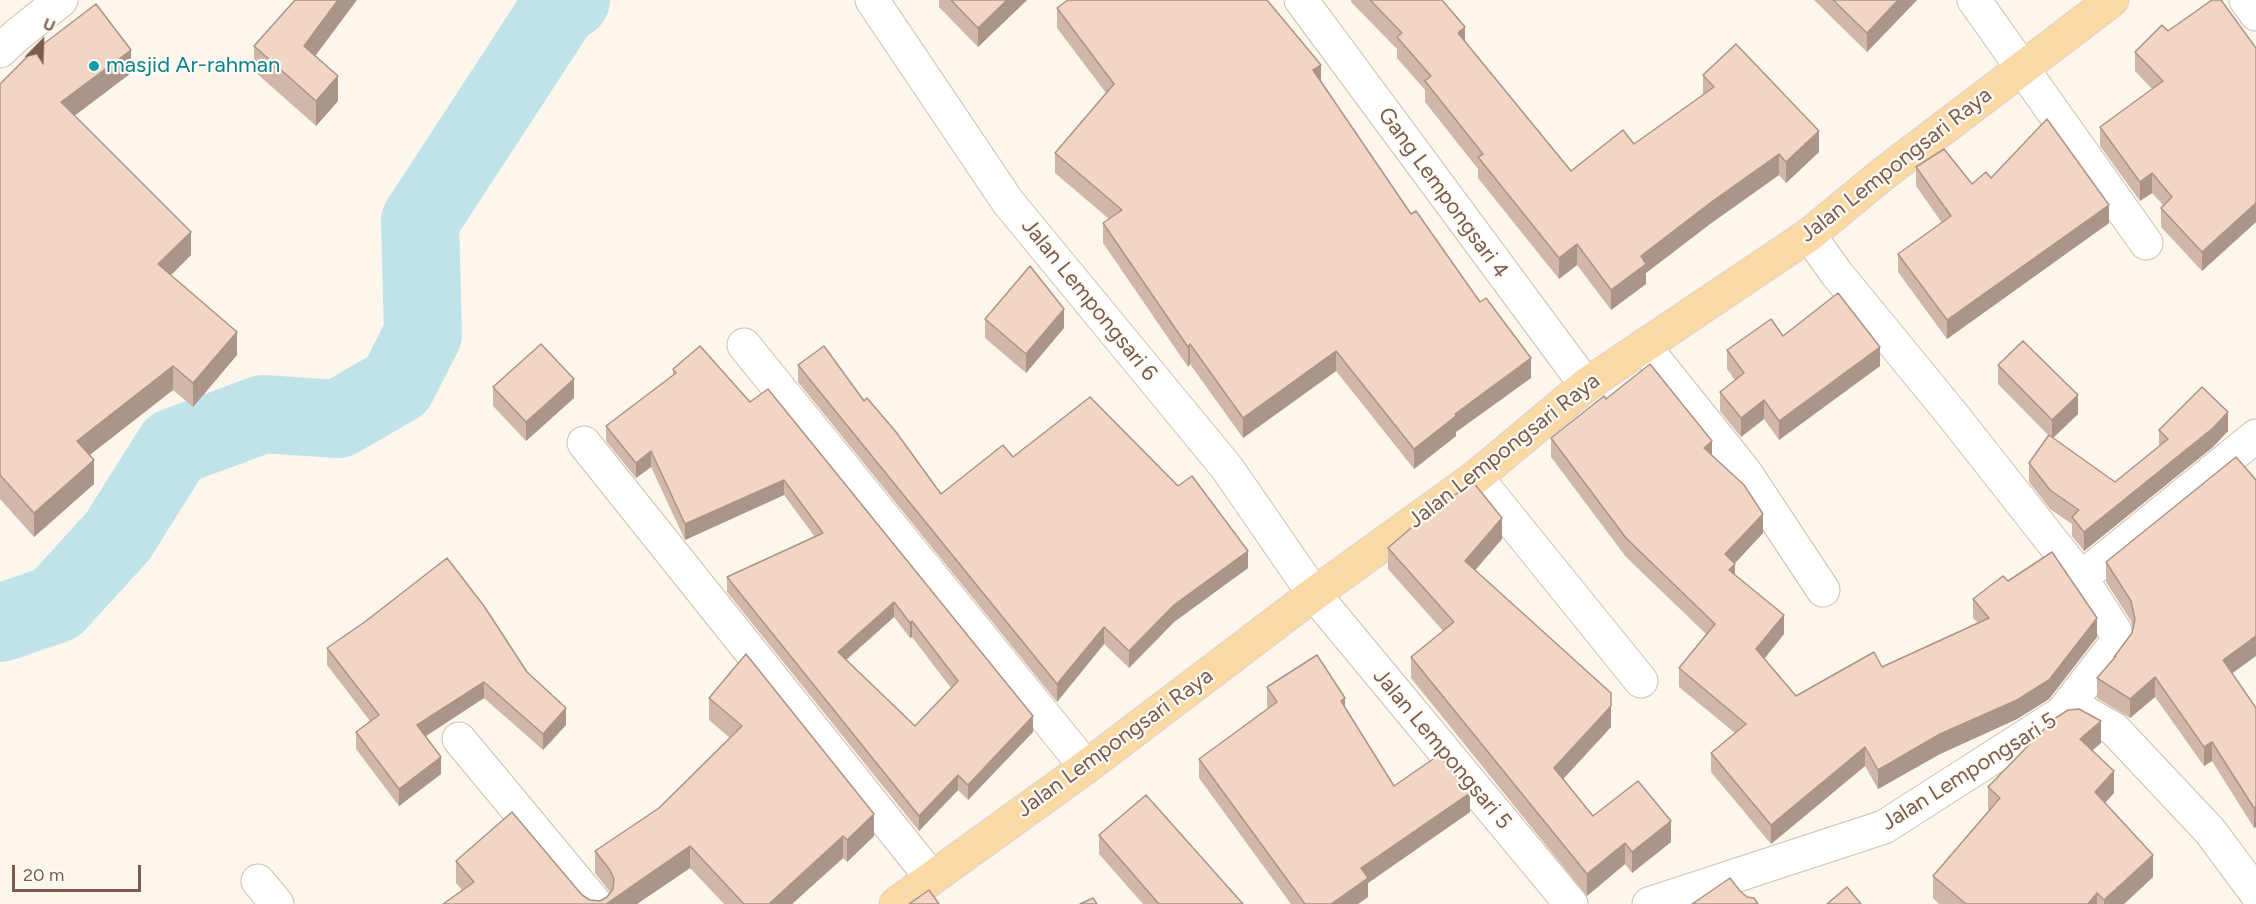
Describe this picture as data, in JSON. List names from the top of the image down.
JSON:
{
  "streets": {
    "main road": ["Jalan Lempongsari Raya"],
    "street": ["Gang Lempongsari 4", "Jalan Lempongsari 6", "Jalan Lempongsari 5"]
  },
  "crossings": [
    ["Jalan Lempongsari Raya", "Gang Lempongsari 4"],
    ["Jalan Lempongsari Raya", "Jalan Lempongsari 6"],
    ["Jalan Lempongsari Raya", "Jalan Lempongsari 5"],
    ["Jalan Lempongsari 6", "Jalan Lempongsari 5"]
  ],
  "places": ["masjid Ar-rahman"],
  "scale_bar": "20 m",
  "north": "top right"
}
